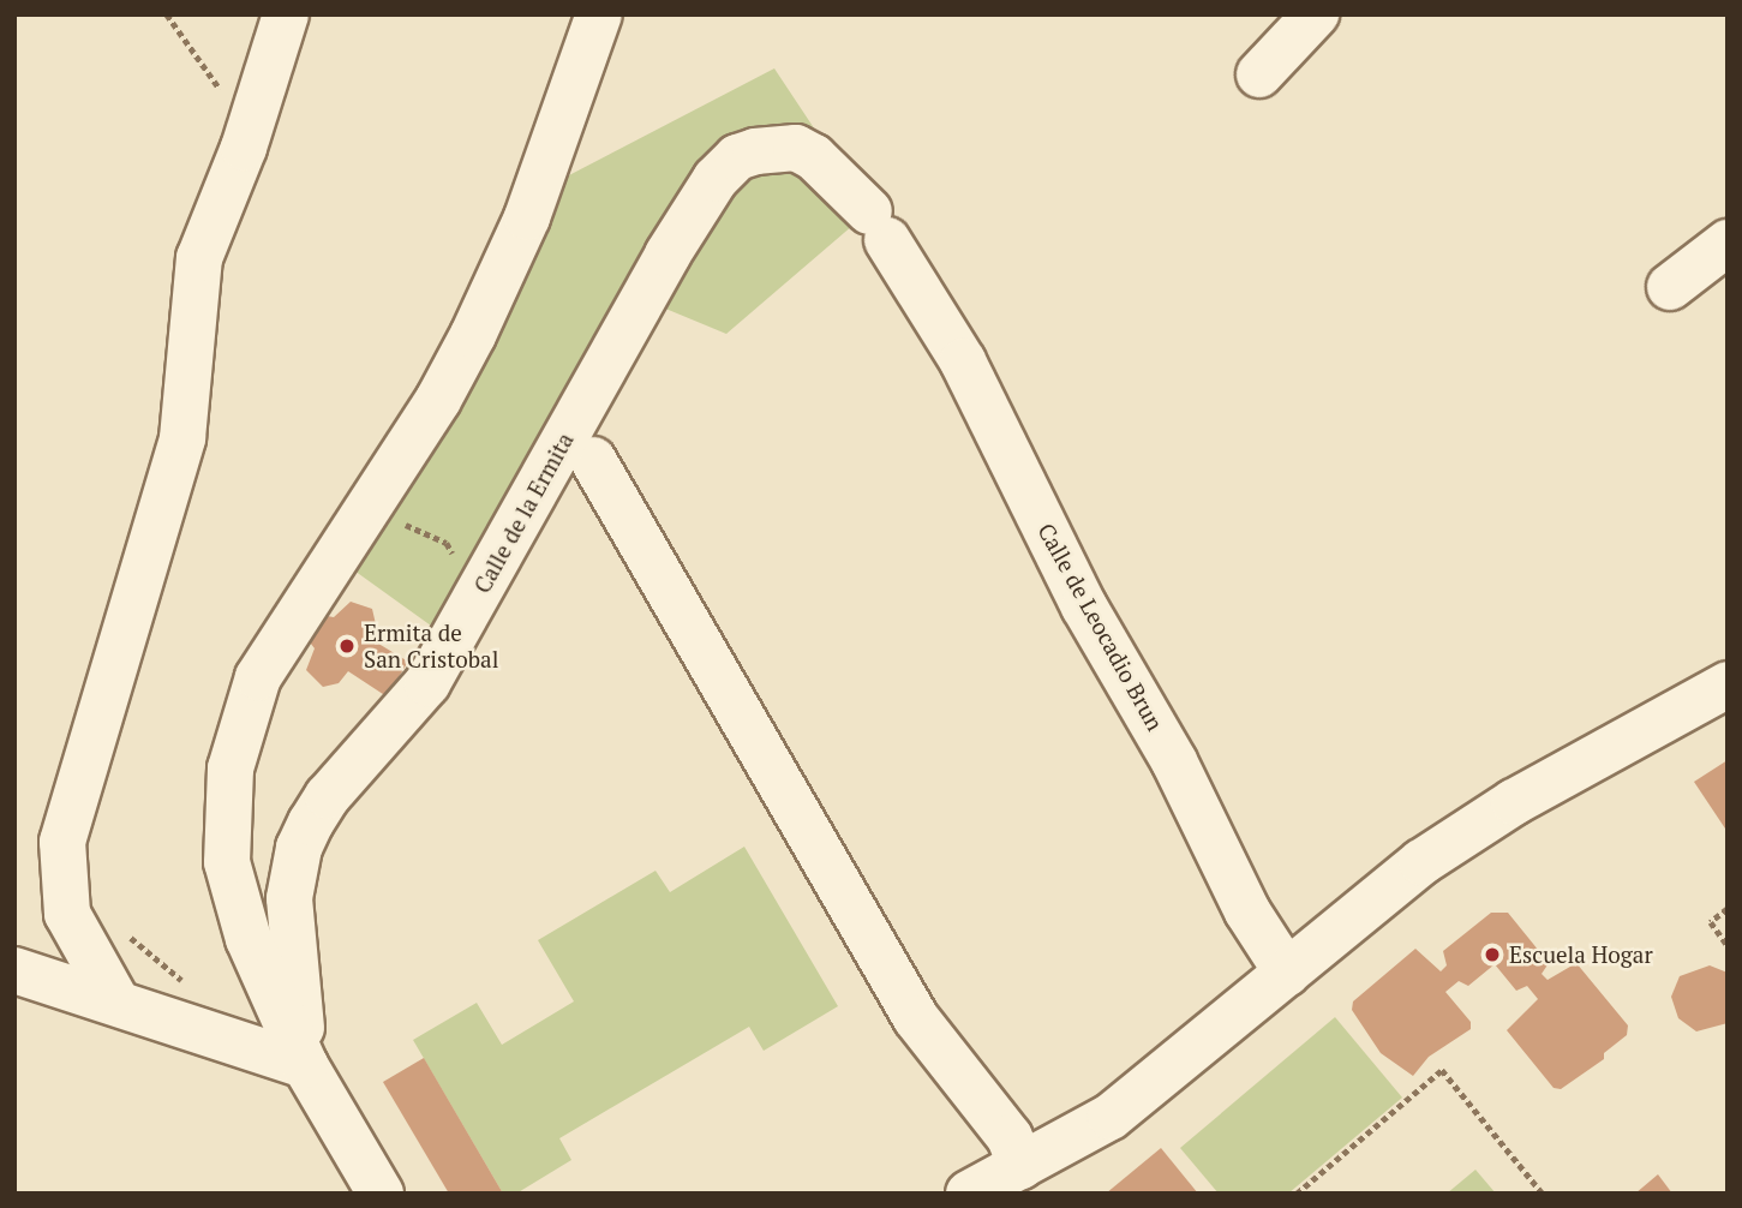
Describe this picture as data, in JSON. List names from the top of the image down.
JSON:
{
  "streets": {
    "street": ["Calle de la Ermita", "Calle de Leocadio Brun"]
  },
  "crossings": [
    ["Calle de la Ermita", "Calle de Leocadio Brun"]
  ],
  "places": ["Ermita de San Cristobal", "Escuela Hogar"]
}
